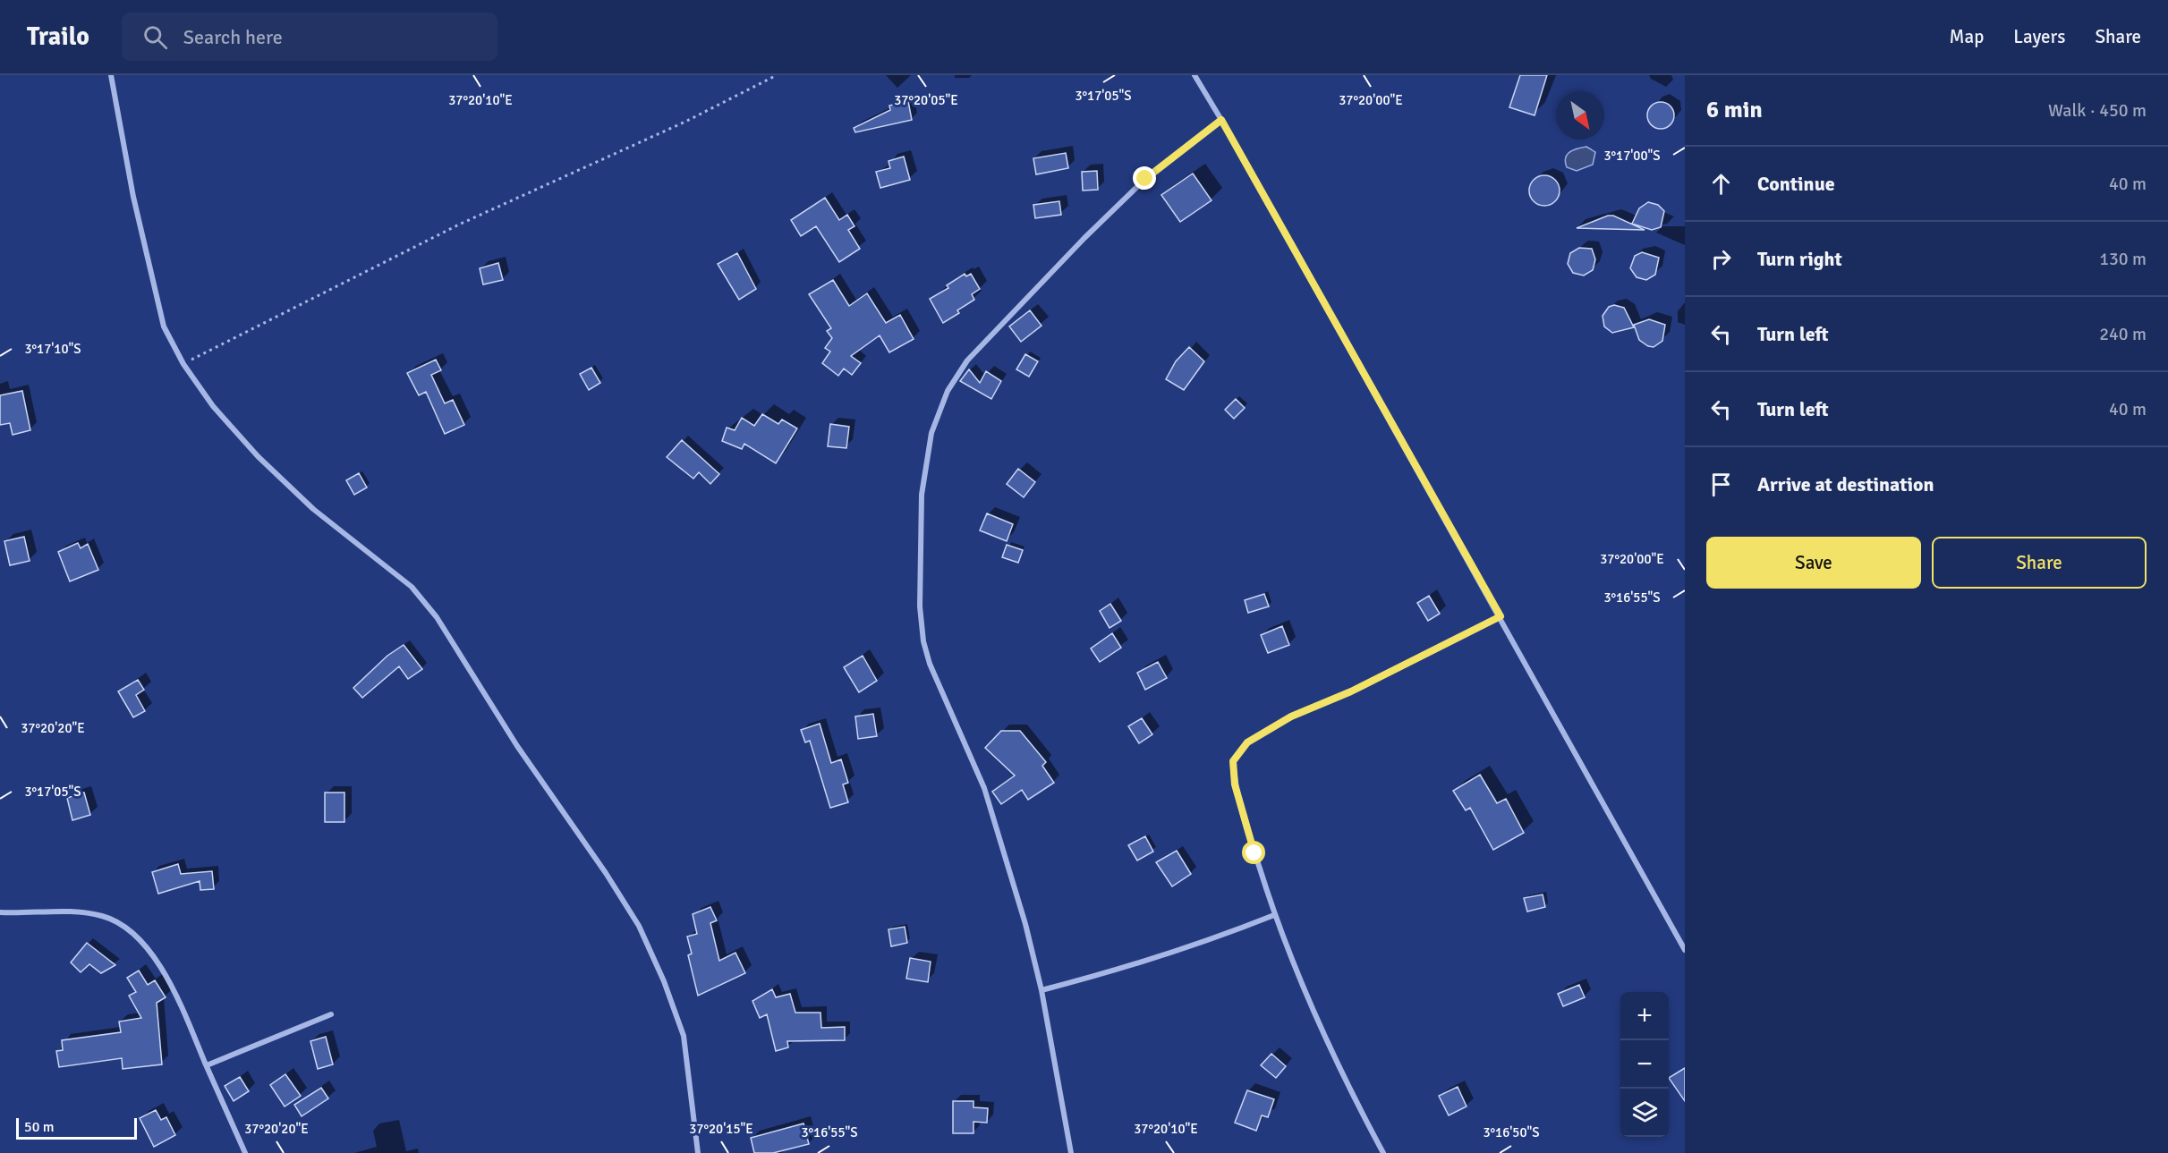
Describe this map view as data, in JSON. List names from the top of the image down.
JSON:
{
  "scale_bar": "50 m",
  "north": "bottom right",
  "page": {
    "header": "Trailo",
    "search": "Search here",
    "nav": ["Map", "Layers", "Share"],
    "heading": ["6 min", "Walk · 450 m"],
    "list": [
      ["Continue", "40 m"],
      ["Turn right", "130 m"],
      ["Turn left", "240 m"],
      ["Turn left", "40 m"],
      "Arrive at destination"
    ],
    "buttons": ["Save", "Share"],
    "map_buttons": ["+", "−"],
    "scale": "50 m"
  },
  "coordinates": [
    "3°17'05\"S",
    "37°20'10\"E",
    "37°20'05\"E",
    "37°20'00\"E",
    "3°17'00\"S",
    "3°17'10\"S",
    "3°16'55\"S",
    "37°20'20\"E",
    "37°20'15\"E",
    "3°16'50\"S"
  ]
}
